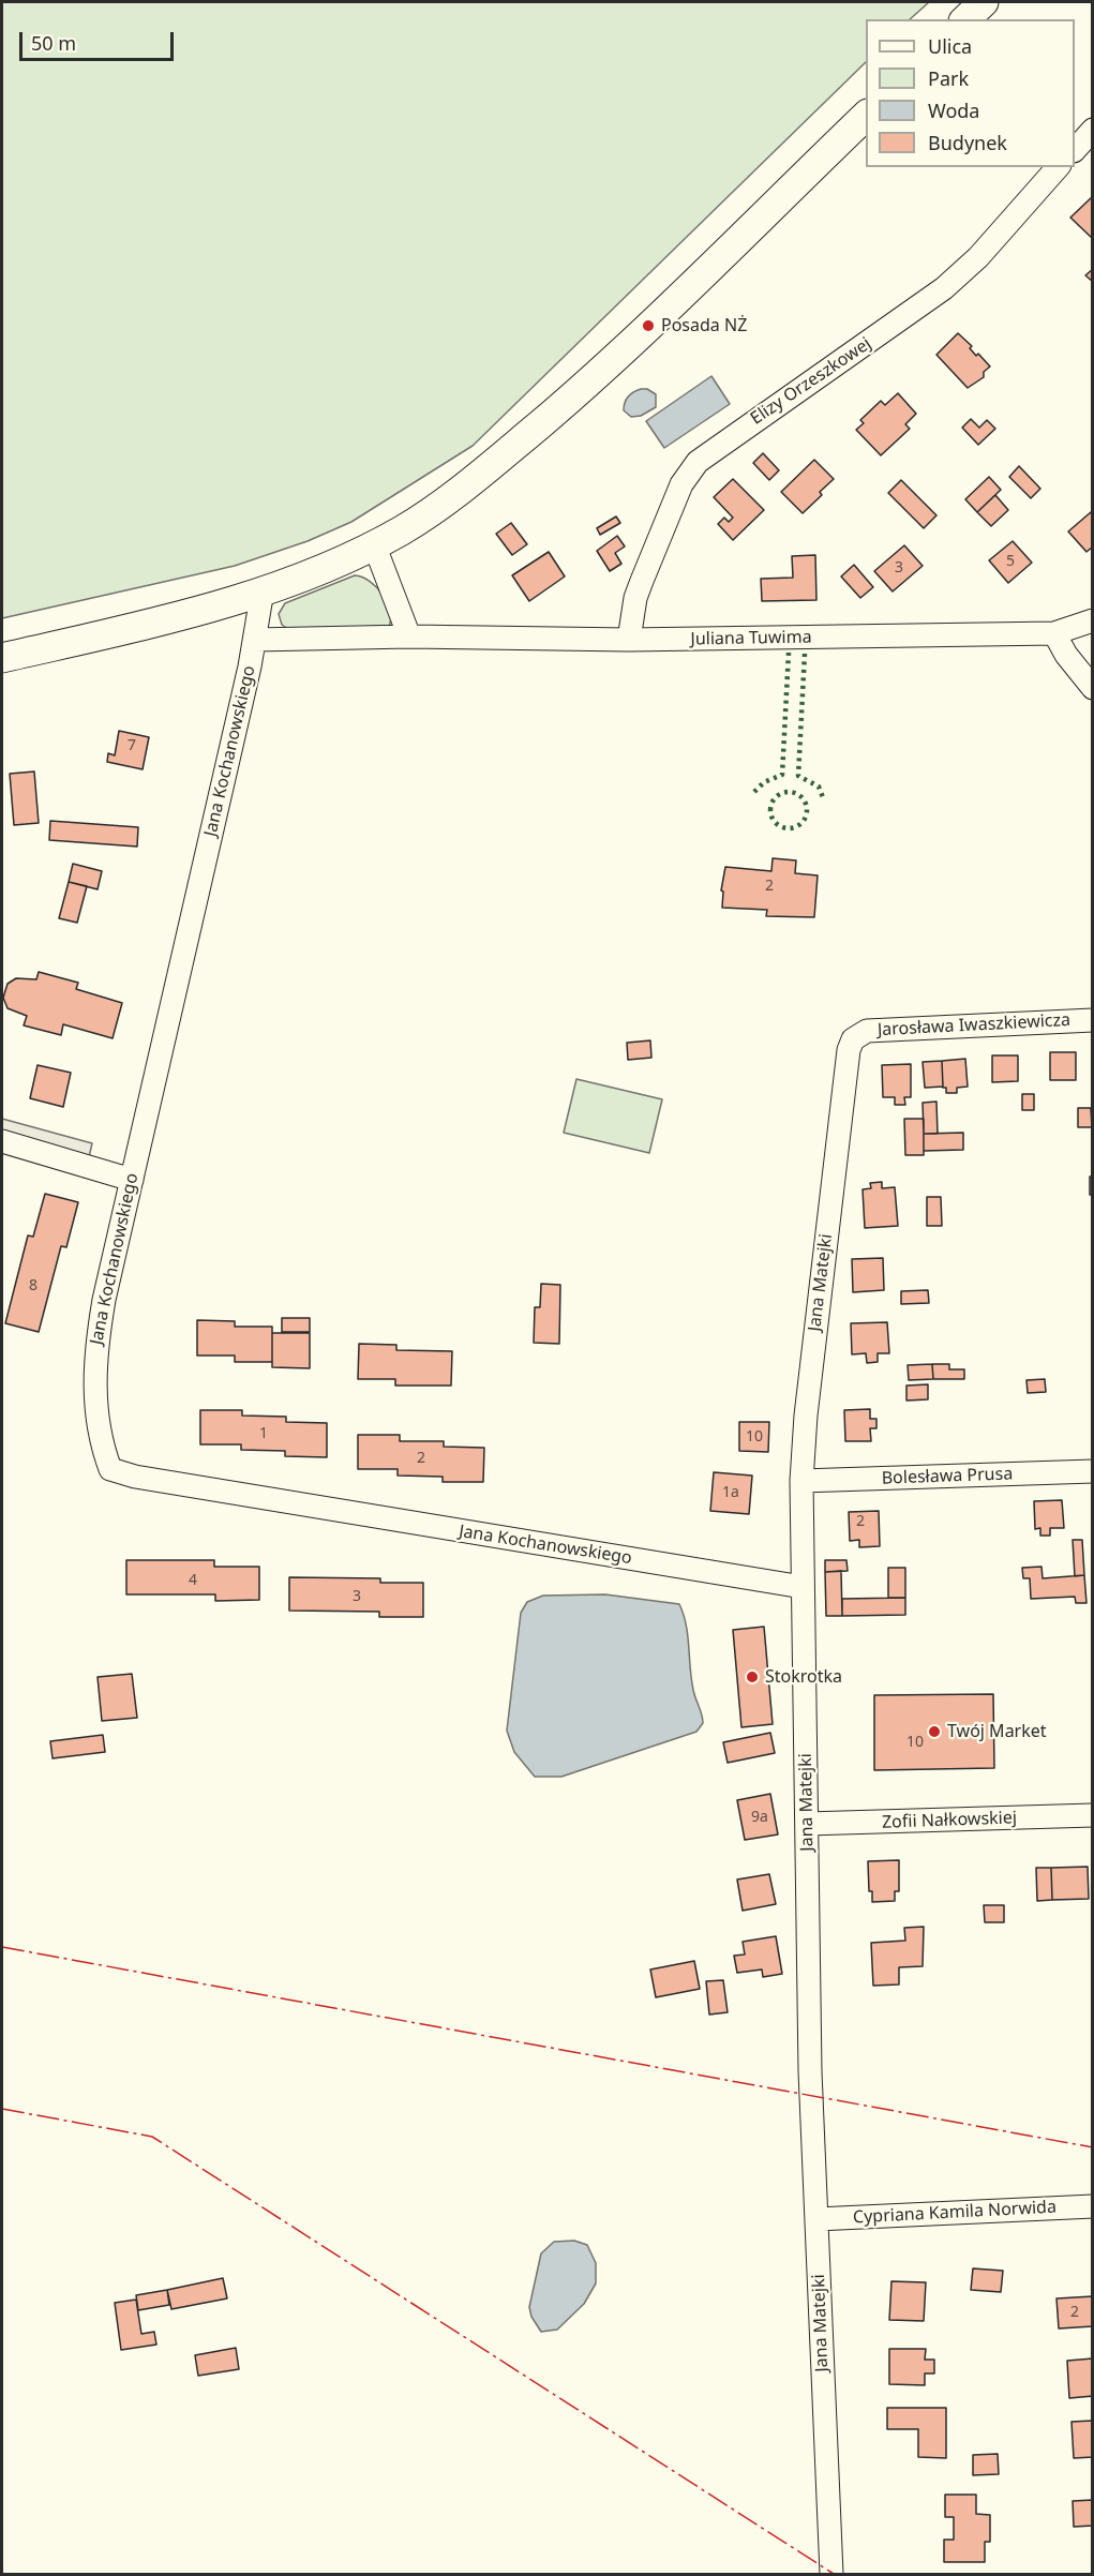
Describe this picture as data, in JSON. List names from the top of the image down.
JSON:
{
  "streets": {
    "street": [
      "Elizy Orzeszkowej",
      "Juliana Tuwima",
      "Jana Kochanowskiego",
      "Jarosława Iwaszkiewicza",
      "Jana Matejki",
      "Bolesława Prusa",
      "Zofii Nałkowskiej",
      "Cypriana Kamila Norwida"
    ]
  },
  "crossings": [
    ["Elizy Orzeszkowej", "Juliana Tuwima"],
    ["Juliana Tuwima", "Jana Kochanowskiego"],
    ["Jana Kochanowskiego", "Jana Matejki"],
    ["Jarosława Iwaszkiewicza", "Jana Matejki"],
    ["Jana Matejki", "Bolesława Prusa"],
    ["Jana Matejki", "Zofii Nałkowskiej"],
    ["Jana Matejki", "Cypriana Kamila Norwida"]
  ],
  "places": ["Posada NŻ", "Stokrotka", "Twój Market"],
  "house_numbers": [
    "5",
    "3",
    "7",
    "2",
    "8",
    "1",
    "10",
    "2",
    "1a",
    "2",
    "4",
    "3",
    "10",
    "9a",
    "2"
  ],
  "legend": [
    "Ulica",
    "Park",
    "Woda",
    "Budynek"
  ],
  "scale_bar": "50 m"
}
